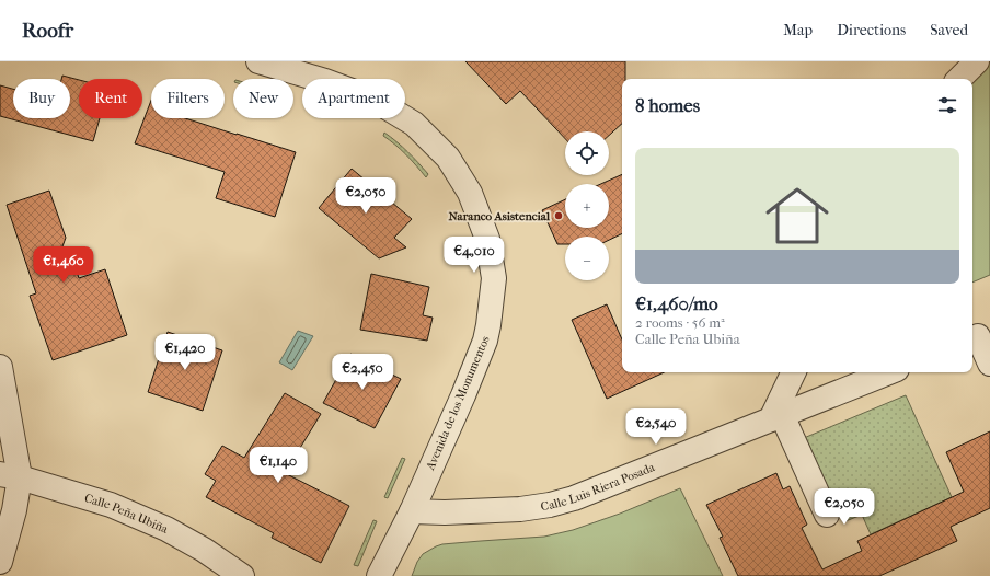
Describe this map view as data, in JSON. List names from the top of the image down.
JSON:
{
  "streets": {
    "street": ["Avenida de los Monumentos", "Calle Luis Riera Posada", "Calle Peña Ubiña"]
  },
  "crossings": [
    ["Avenida de los Monumentos", "Calle Luis Riera Posada"]
  ],
  "places": ["Naranco Asistencial"],
  "page": {
    "header": "Roofr",
    "nav": ["Map", "Directions", "Saved"],
    "chip": [
      "Buy",
      "Rent",
      "Filters",
      "New",
      "Apartment"
    ],
    "heading": "8 homes",
    "map_buttons": ["+", "−"],
    "list": [
      {
        "name": "€1,460/mo",
        "note": "2 rooms · 56 m² · Calle Peña Ubiña"
      }
    ],
    "price": [
      "€2,050",
      "€4,010",
      "€1,460",
      "€1,420",
      "€2,450",
      "€2,540",
      "€1,140",
      "€2,050"
    ]
  }
}
